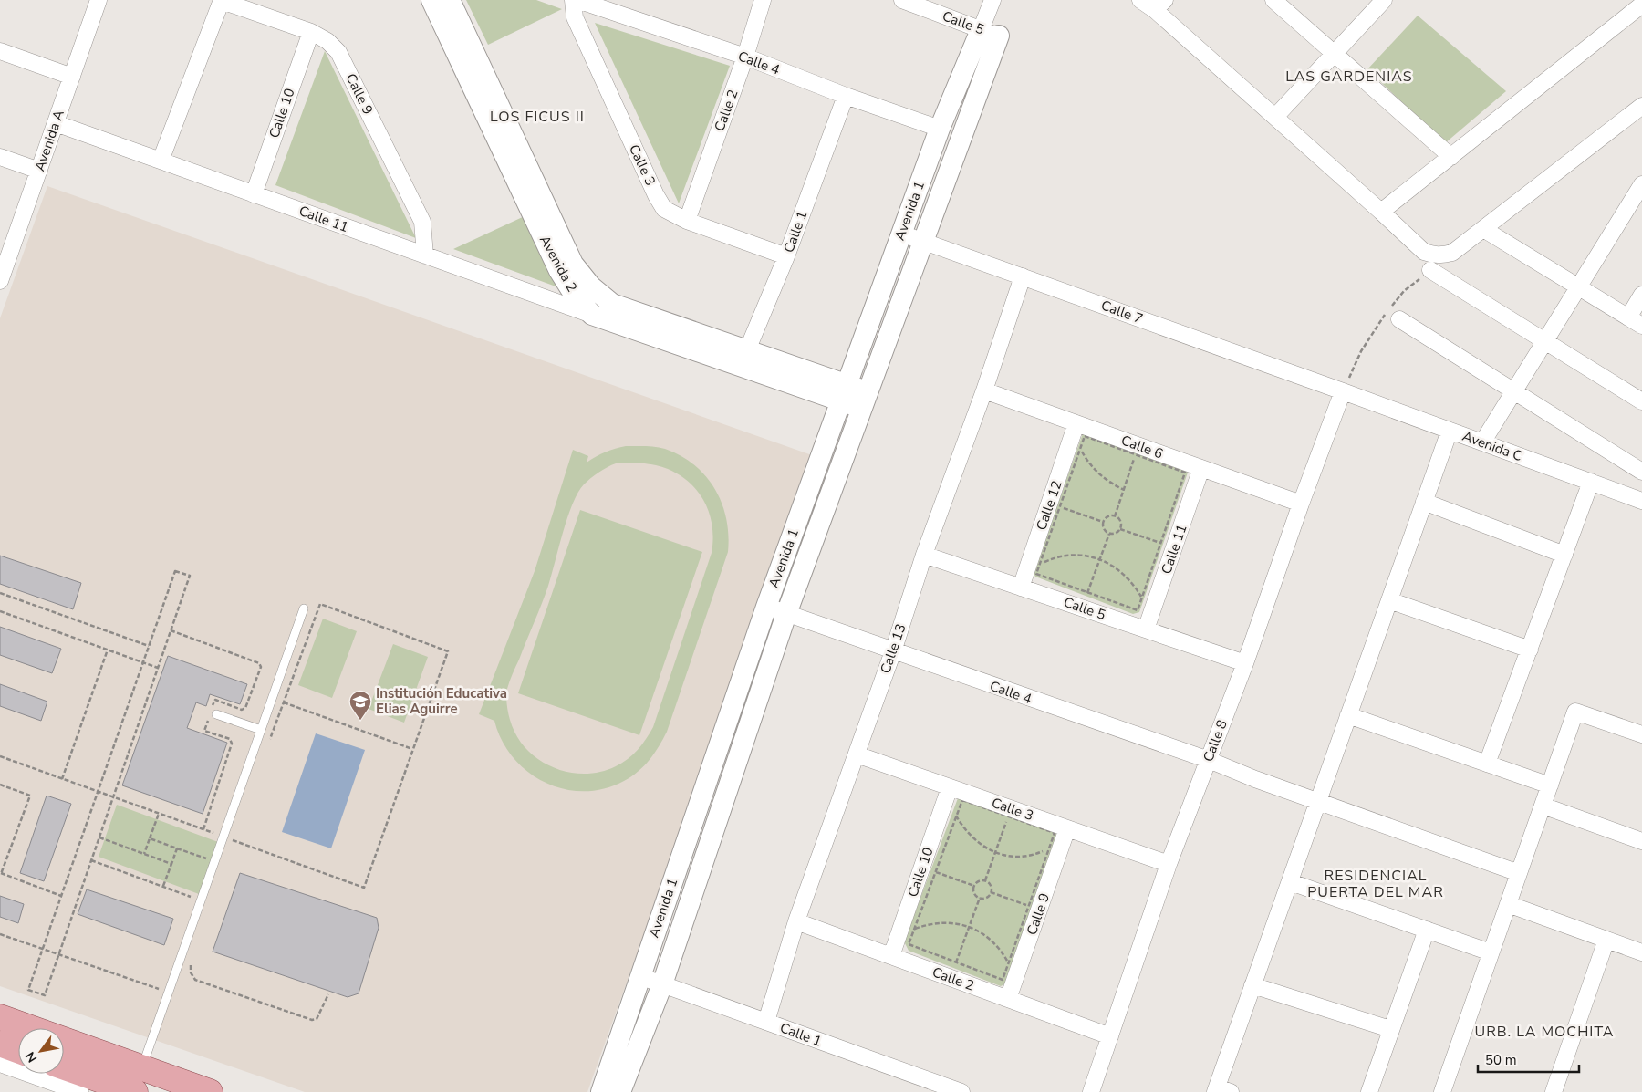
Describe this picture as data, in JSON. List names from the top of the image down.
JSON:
{
  "streets": {
    "street": [
      "Calle 5",
      "Calle 4",
      "Calle 9",
      "Calle 2",
      "Calle 10",
      "Avenida A",
      "Calle 3",
      "Avenida 1",
      "Calle 11",
      "Calle 1",
      "Avenida 2",
      "Calle 7",
      "Avenida C",
      "Calle 6",
      "Calle 12",
      "Calle 13",
      "Calle 8"
    ]
  },
  "crossings": [
    ["Calle 5", "Avenida 1"],
    ["Calle 5", "Calle 11"],
    ["Calle 5", "Calle 12"],
    ["Calle 5", "Calle 13"],
    ["Calle 5", "Calle 8"],
    ["Calle 4", "Calle 2"],
    ["Calle 4", "Avenida 1"],
    ["Calle 4", "Calle 1"],
    ["Calle 4", "Calle 13"],
    ["Calle 4", "Calle 8"],
    ["Calle 9", "Calle 2"],
    ["Calle 9", "Calle 10"],
    ["Calle 9", "Calle 3"],
    ["Calle 9", "Calle 11"],
    ["Calle 2", "Calle 10"],
    ["Calle 2", "Calle 3"],
    ["Calle 2", "Calle 13"],
    ["Calle 2", "Calle 8"],
    ["Calle 10", "Calle 3"],
    ["Calle 10", "Calle 11"],
    ["Avenida A", "Calle 11"],
    ["Calle 3", "Calle 1"],
    ["Calle 3", "Calle 13"],
    ["Calle 3", "Calle 8"],
    ["Avenida 1", "Calle 1"],
    ["Avenida 1", "Avenida 2"],
    ["Avenida 1", "Calle 7"],
    ["Calle 11", "Avenida 2"],
    ["Calle 11", "Calle 6"],
    ["Calle 1", "Avenida 2"],
    ["Calle 1", "Calle 13"],
    ["Calle 7", "Avenida C"],
    ["Calle 7", "Calle 13"],
    ["Calle 7", "Calle 8"],
    ["Avenida C", "Calle 8"],
    ["Calle 6", "Calle 12"],
    ["Calle 6", "Calle 13"],
    ["Calle 6", "Calle 8"]
  ],
  "districts": [
    "LAS GARDENIAS",
    "LOS FICUS II",
    "RESIDENCIAL PUERTA DEL MAR",
    "URB. LA MOCHITA"
  ],
  "places": {
    "school or university": ["Institución Educativa Elias Aguirre"]
  },
  "scale_bar": "50 m",
  "north": "bottom left"
}
